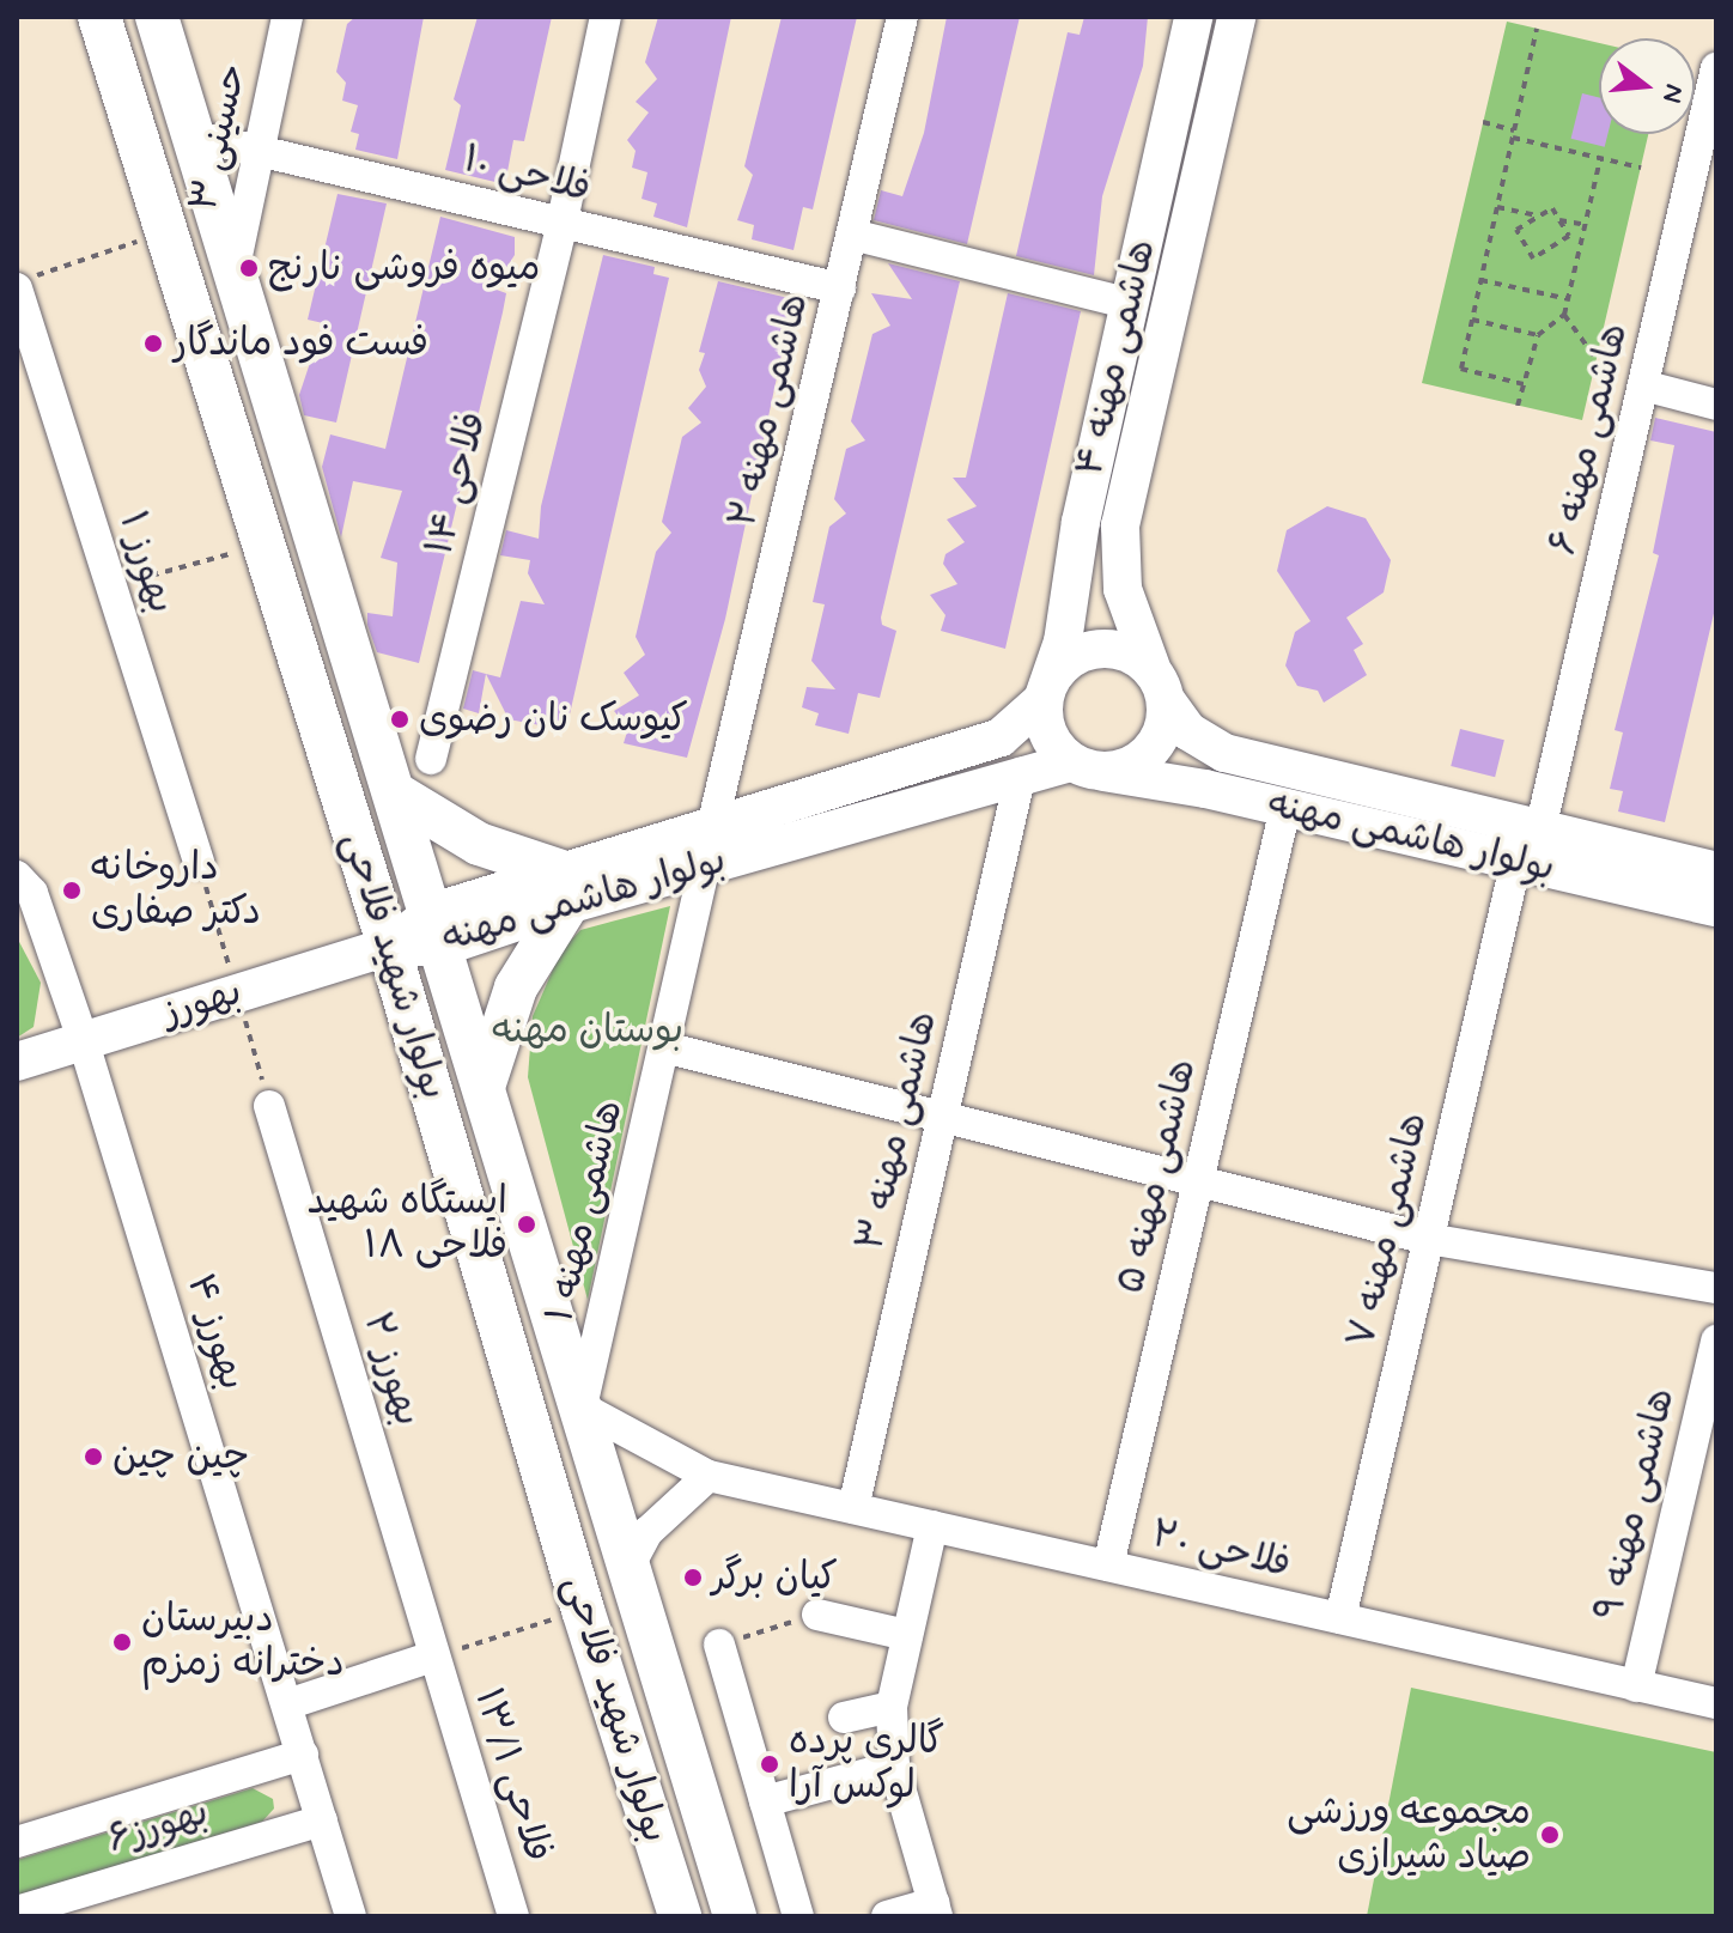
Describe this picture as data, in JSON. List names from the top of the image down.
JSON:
{
  "streets": {
    "main road": ["بولوار شهید فلاحی"],
    "street": [
      "حسینی ۳",
      "فلاحی ۱۰",
      "هاشمی مهنه ۴",
      "هاشمی مهنه ۲",
      "هاشمی مهنه ۶",
      "فلاحی ۱۴",
      "بهورز ۱",
      "بولوار هاشمی مهنه",
      "بهورز",
      "هاشمی مهنه ۳",
      "هاشمی مهنه ۵",
      "هاشمی مهنه ۱",
      "هاشمی مهنه ۷",
      "بهورز ۴",
      "بهورز ۲",
      "هاشمی مهنه ۹",
      "فلاحی ۲۰",
      "فلاحی ۱۳/۱",
      "بهورز۶"
    ]
  },
  "crossings": [
    ["حسینی ۳", "فلاحی ۱۰"],
    ["حسینی ۳", "بولوار شهید فلاحی"],
    ["فلاحی ۱۰", "هاشمی مهنه ۲"],
    ["فلاحی ۱۰", "فلاحی ۱۴"],
    ["فلاحی ۱۰", "بولوار شهید فلاحی"],
    ["هاشمی مهنه ۴", "بولوار هاشمی مهنه"],
    ["هاشمی مهنه ۲", "بولوار هاشمی مهنه"],
    ["هاشمی مهنه ۶", "بولوار هاشمی مهنه"],
    ["بولوار هاشمی مهنه", "بولوار شهید فلاحی"],
    ["بولوار هاشمی مهنه", "بهورز"],
    ["بولوار هاشمی مهنه", "هاشمی مهنه ۳"],
    ["بولوار هاشمی مهنه", "هاشمی مهنه ۵"],
    ["بولوار هاشمی مهنه", "هاشمی مهنه ۱"],
    ["بولوار هاشمی مهنه", "هاشمی مهنه ۷"],
    ["بولوار شهید فلاحی", "بهورز"],
    ["بولوار شهید فلاحی", "هاشمی مهنه ۱"],
    ["بولوار شهید فلاحی", "فلاحی ۲۰"],
    ["بهورز", "بهورز ۴"],
    ["هاشمی مهنه ۳", "فلاحی ۲۰"],
    ["هاشمی مهنه ۵", "فلاحی ۲۰"],
    ["هاشمی مهنه ۱", "فلاحی ۲۰"],
    ["هاشمی مهنه ۷", "فلاحی ۲۰"],
    ["بهورز ۴", "بهورز۶"],
    ["بهورز ۲", "فلاحی ۱۳/۱"],
    ["هاشمی مهنه ۹", "فلاحی ۲۰"]
  ],
  "parks": ["بوستان مهنه"],
  "places": [
    "میوه فروشی نارنج",
    "فست فود ماندگار",
    "کیوسک نان رضوی",
    "داروخانه دکتر صفاری",
    "ایستگاه شهید فلاحی ۱۸",
    "چین چین",
    "کیان برگر",
    "دبیرستان دخترانه زمزم",
    "گالری پرده لوکس آرا",
    "مجموعه ورزشی صیاد شیرازی"
  ],
  "north": "right"
}
